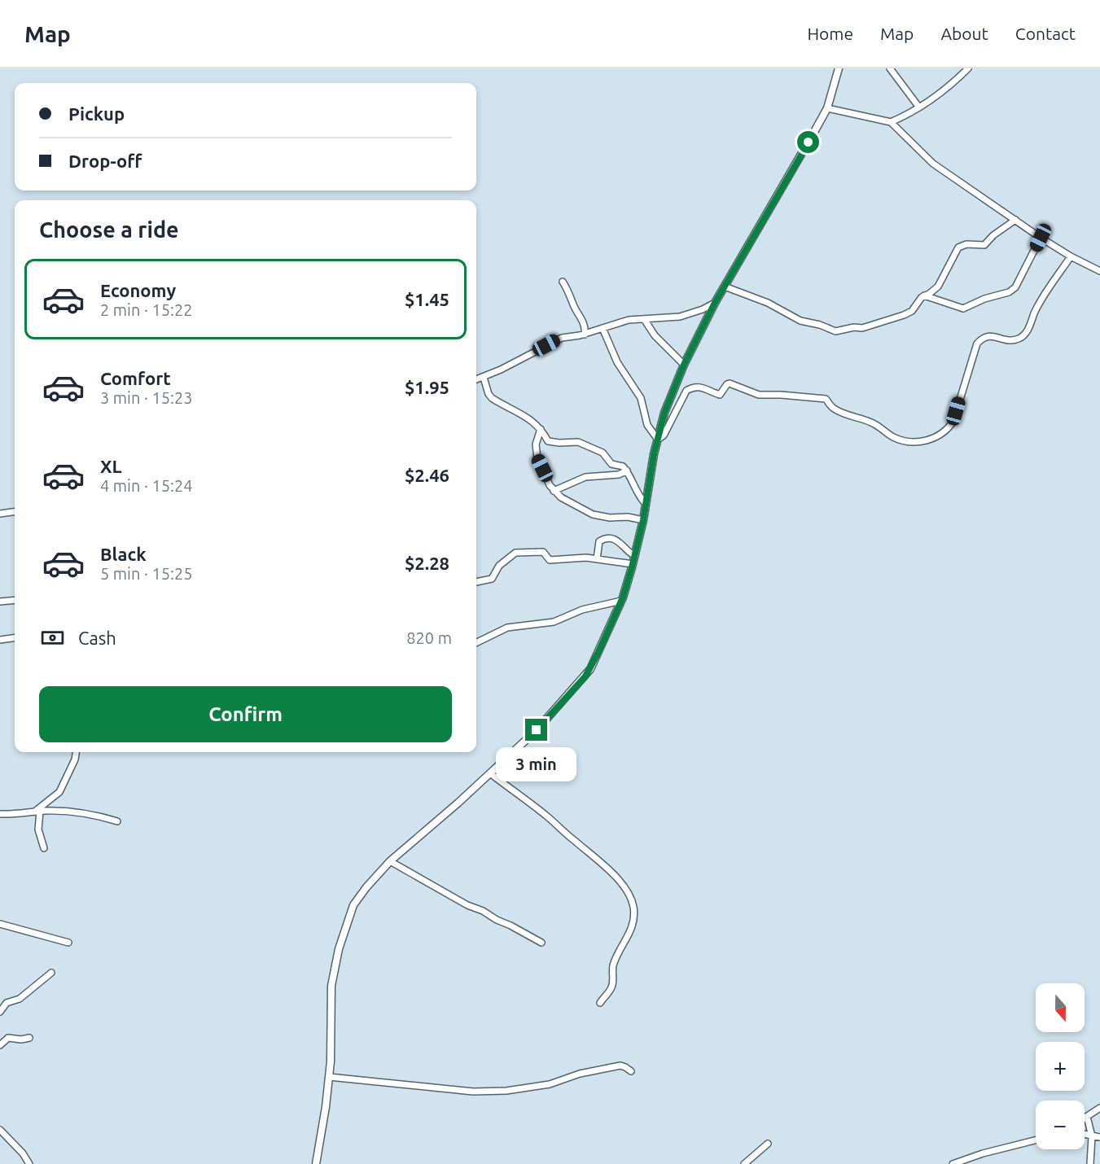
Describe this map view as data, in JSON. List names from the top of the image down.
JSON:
{
  "north": "bottom",
  "page": {
    "header": "Map",
    "nav": [
      "Home",
      "Map",
      "About",
      "Contact"
    ],
    "banner": ["Pickup", "Drop-off"],
    "heading": "Choose a ride",
    "list": [
      {
        "name": "Economy",
        "note": "2 min · 15:22",
        "value": "$1.45"
      },
      {
        "name": "Comfort",
        "note": "3 min · 15:23",
        "value": "$1.95"
      },
      {
        "name": "XL",
        "note": "4 min · 15:24",
        "value": "$2.46"
      },
      {
        "name": "Black",
        "note": "5 min · 15:25",
        "value": "$2.28"
      }
    ],
    "pay": ["Cash", "820 m"],
    "buttons": "Confirm",
    "bubble": "3 min",
    "map_buttons": ["+", "−"]
  }
}
